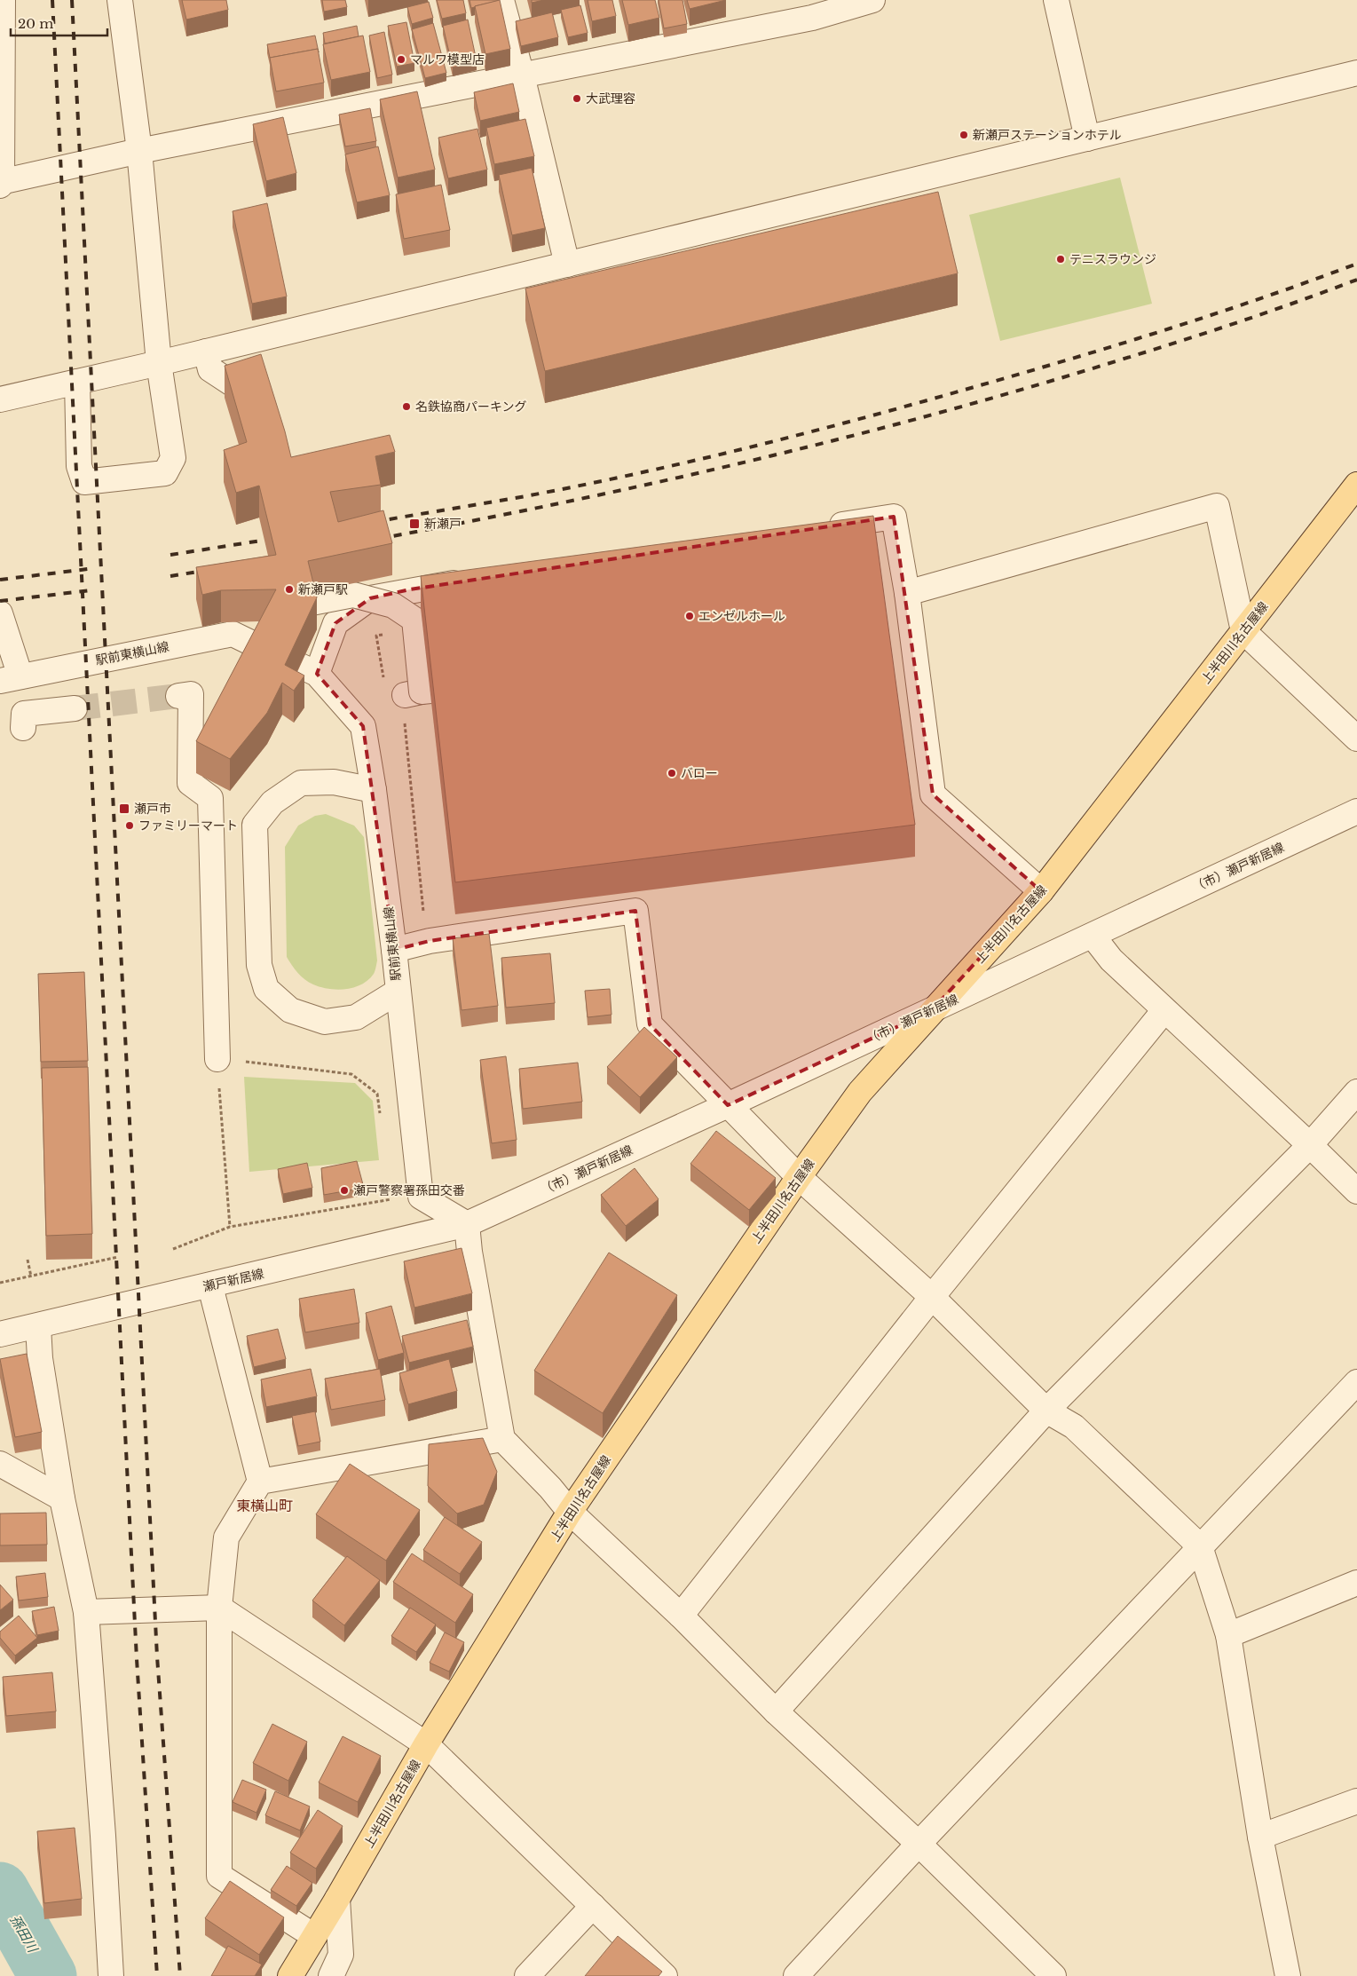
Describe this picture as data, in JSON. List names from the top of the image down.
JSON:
{
  "streets": {
    "main road": ["上半田川名古屋線"],
    "street": ["駅前東横山線", "（市）瀬戸新居線", "瀬戸新居線"]
  },
  "crossings": [
    ["上半田川名古屋線", "（市）瀬戸新居線"],
    ["駅前東横山線", "（市）瀬戸新居線"],
    ["駅前東横山線", "瀬戸新居線"],
    ["（市）瀬戸新居線", "瀬戸新居線"]
  ],
  "districts": ["東横山町"],
  "water": ["孫田川"],
  "places": {
    "other": [
      "マルワ模型店",
      "大武理容",
      "新瀬戸ステーションホテル",
      "テニスラウンジ",
      "名鉄協商パーキング",
      "新瀬戸駅",
      "エンゼルホール",
      "バロー",
      "ファミリーマート",
      "瀬戸警察署孫田交番"
    ],
    "transit": ["新瀬戸", "瀬戸市"]
  },
  "scale_bar": "20 m"
}
